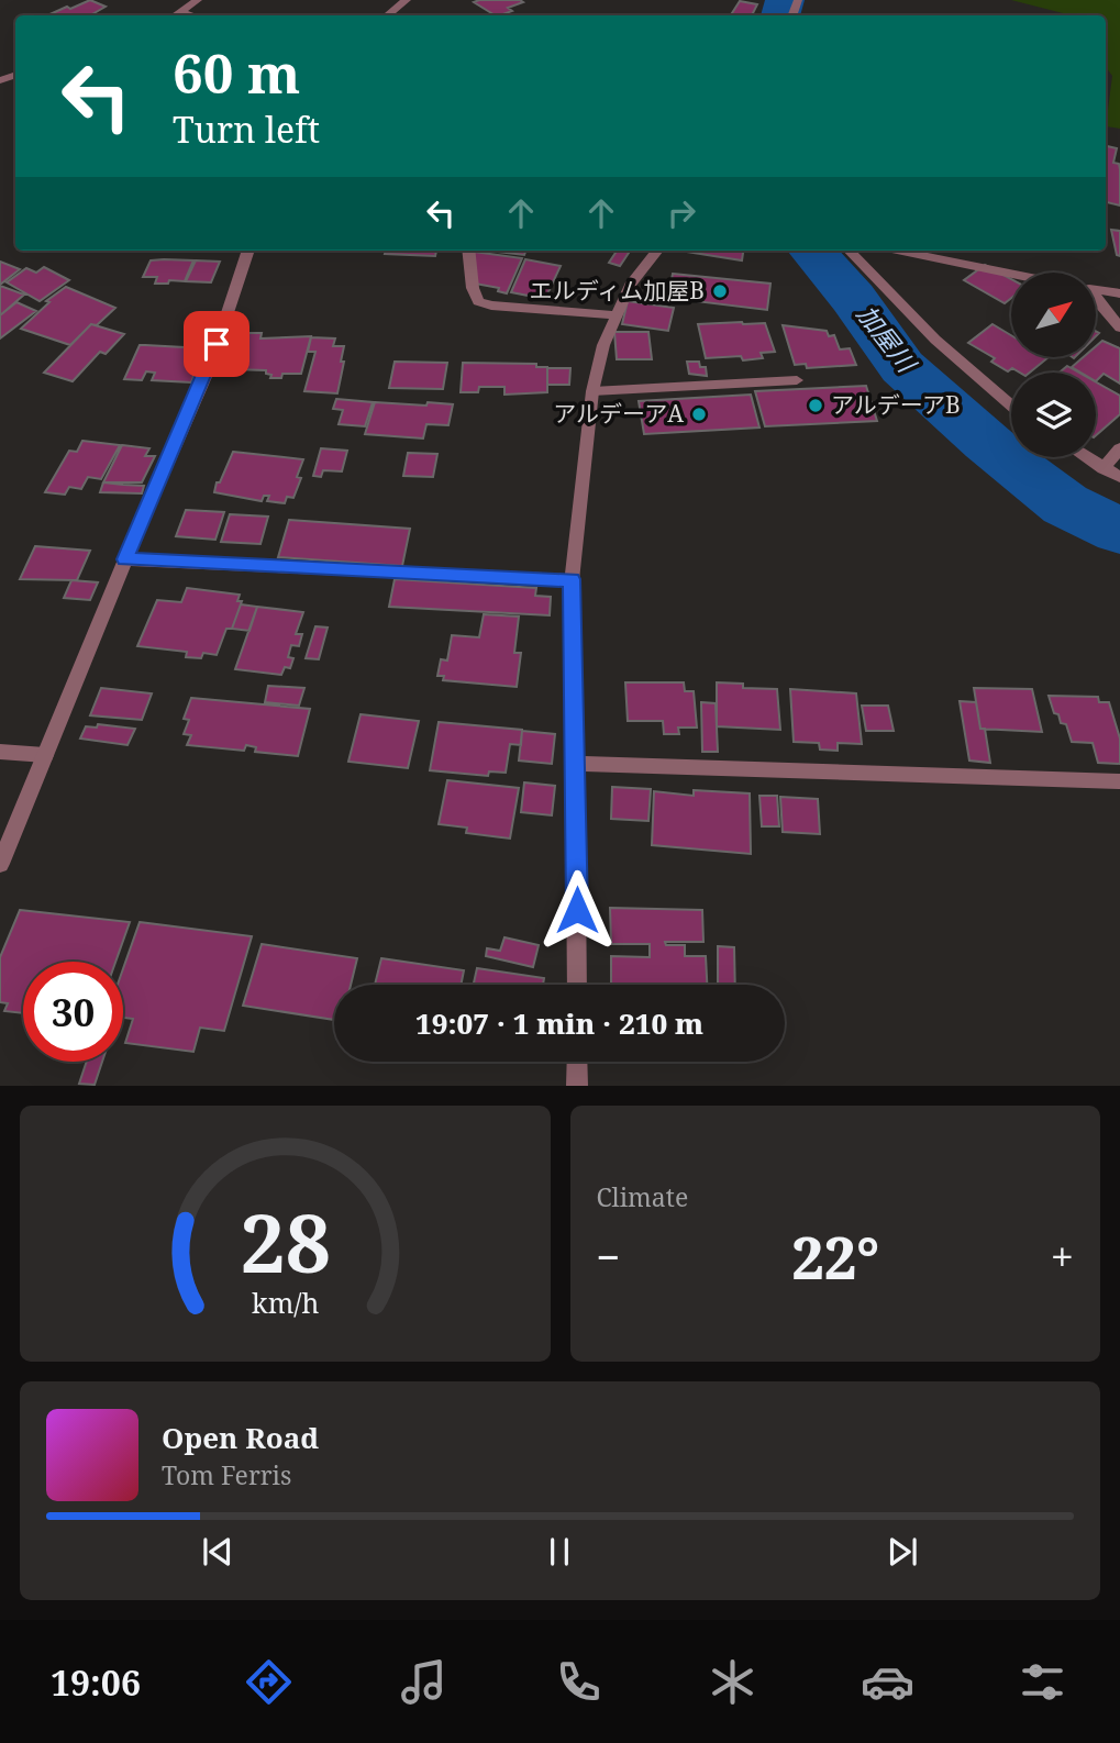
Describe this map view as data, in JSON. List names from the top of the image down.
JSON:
{
  "water": ["加屋川"],
  "places": ["エルディム加屋B", "アルデーアB", "アルデーアA"],
  "north": "top right",
  "page": {
    "turn": ["60 m", "Turn left"],
    "limit": "30",
    "trip": "19:07 · 1 min · 210 m",
    "tile": "Climate",
    "heat": ["−", "22°", "+"],
    "song": ["Open Road", "Tom Ferris"],
    "tabs": "19:06",
    "gauge": ["28", "km/h"]
  }
}
